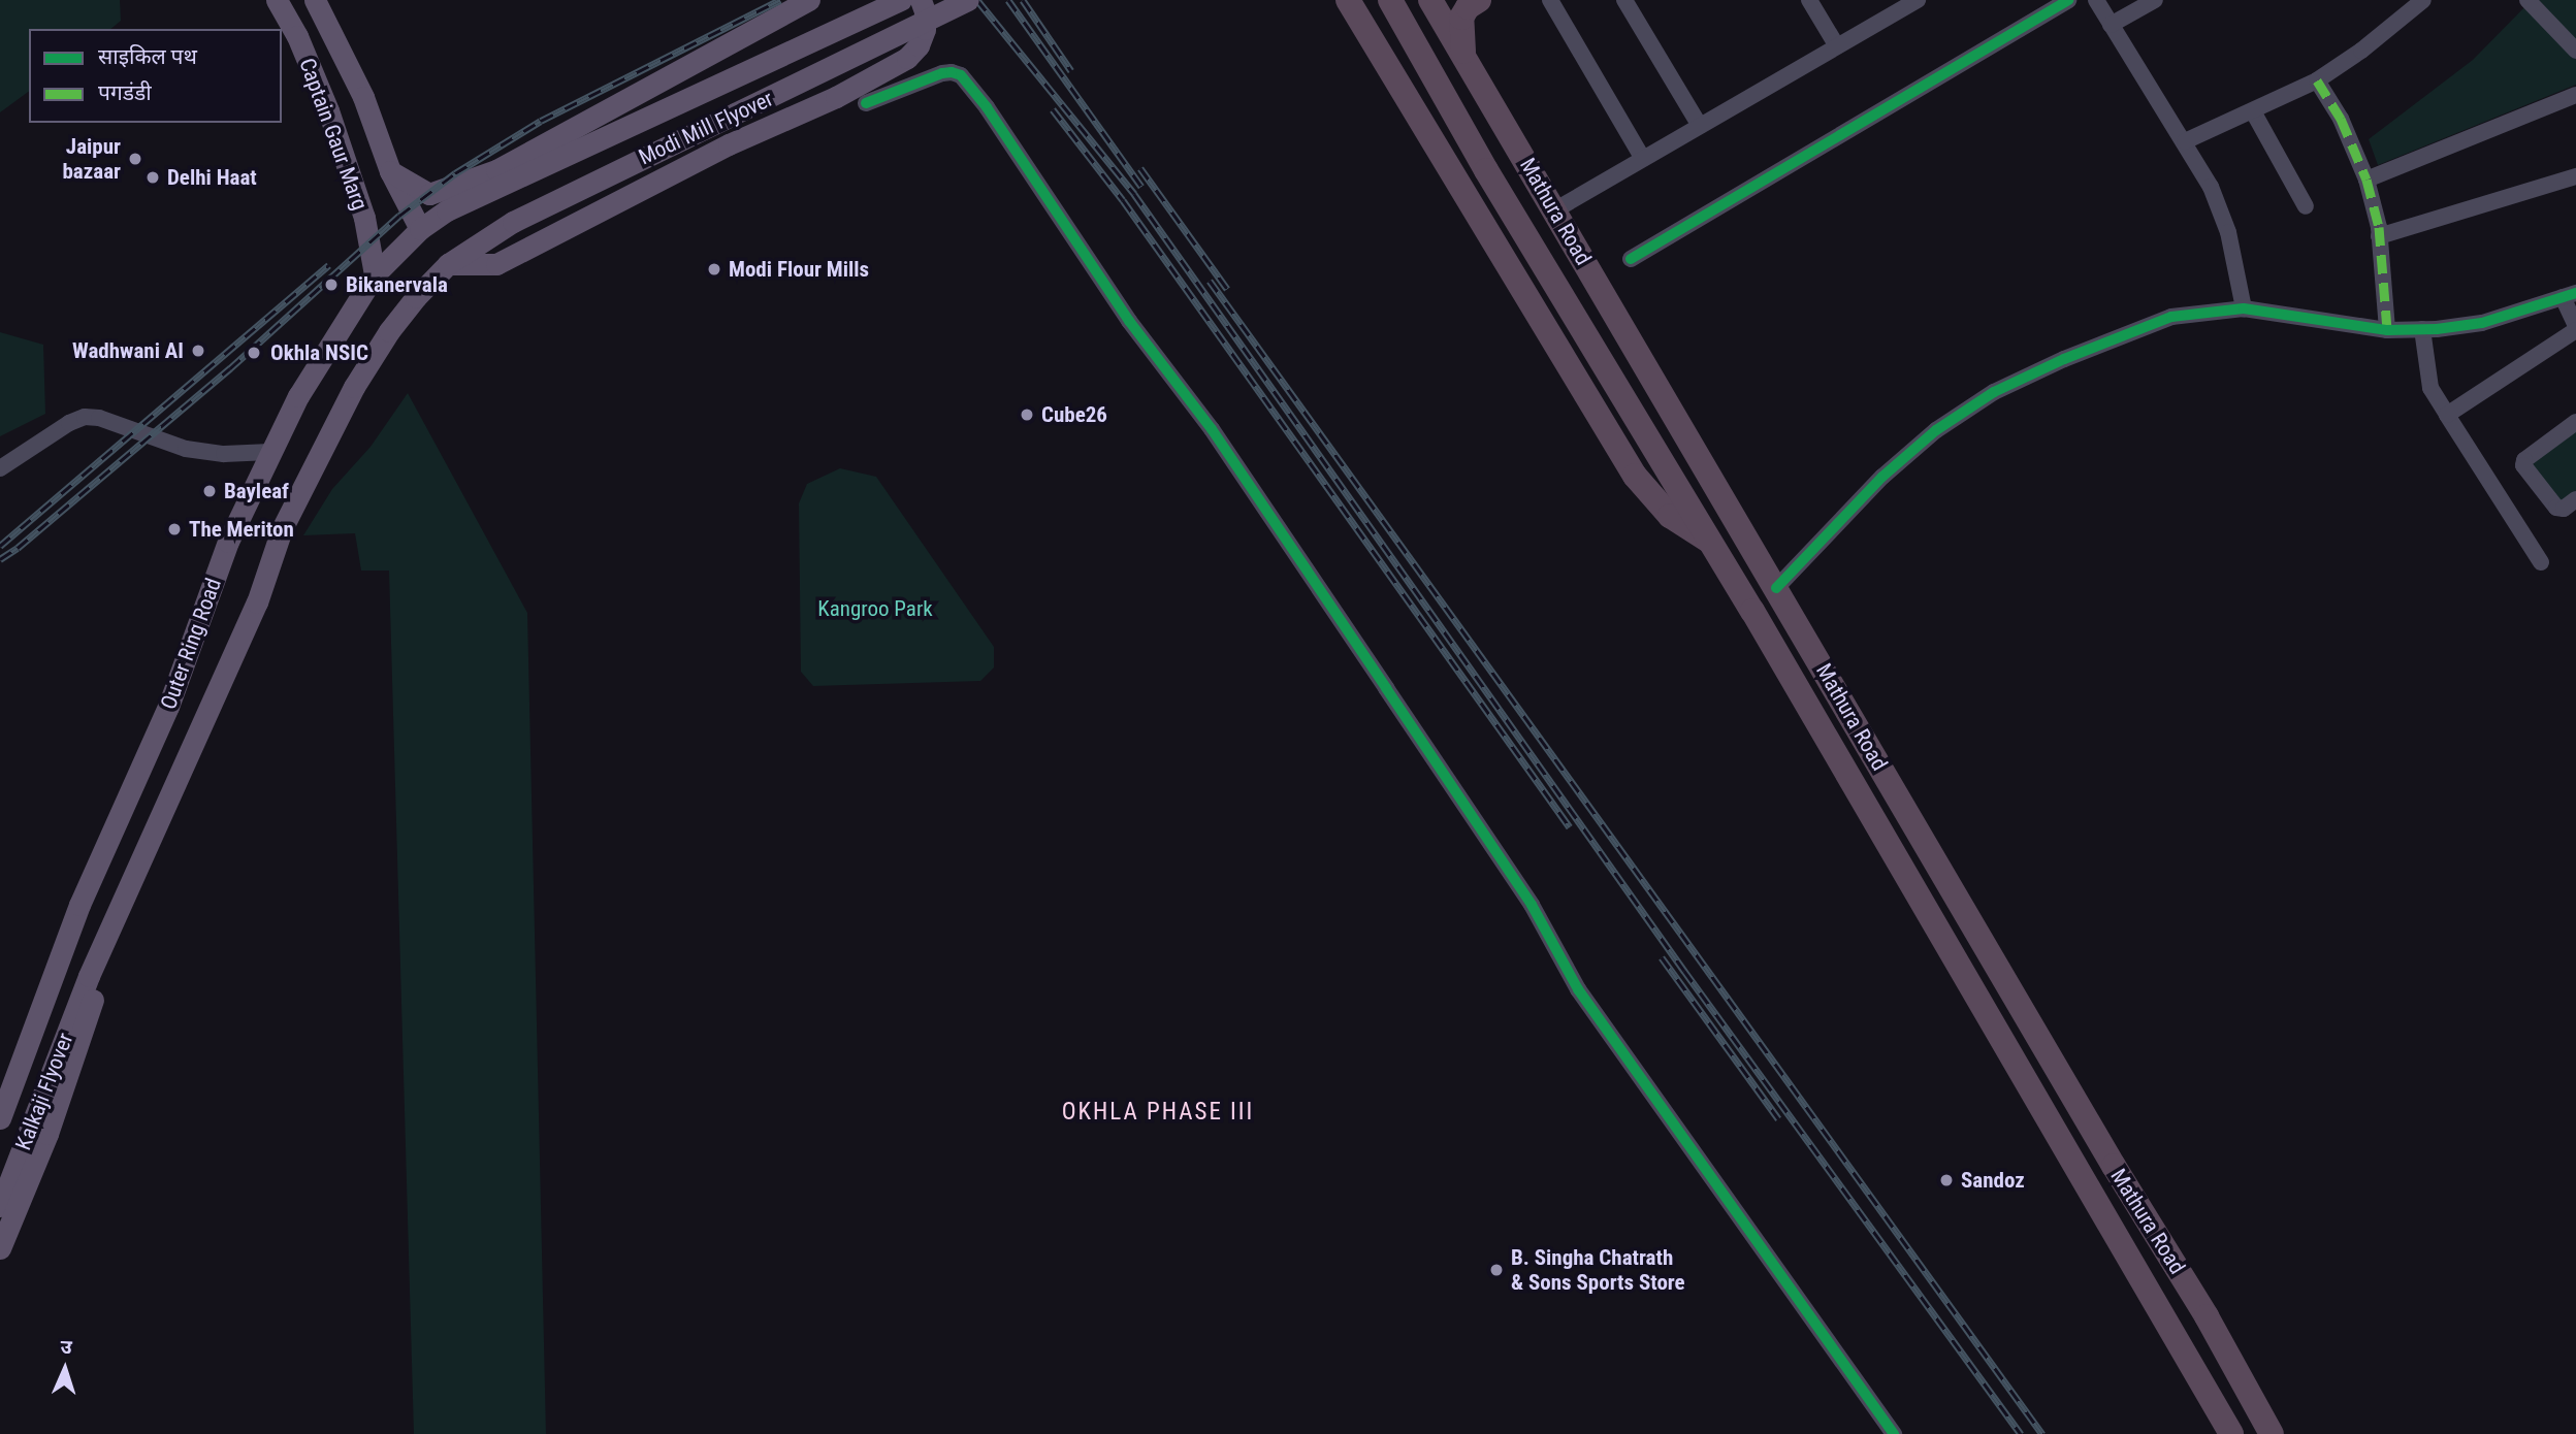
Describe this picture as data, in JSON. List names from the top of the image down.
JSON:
{
  "streets": {
    "highway": ["Mathura Road"],
    "main road": [
      "Modi Mill Flyover",
      "Captain Gaur Marg",
      "Outer Ring Road",
      "Kalkaji Flyover"
    ]
  },
  "crossings": [
    ["Modi Mill Flyover", "Outer Ring Road"],
    ["Captain Gaur Marg", "Outer Ring Road"],
    ["Outer Ring Road", "Kalkaji Flyover"]
  ],
  "districts": ["OKHLA PHASE III"],
  "parks": ["Kangroo Park"],
  "places": [
    "Jaipur bazaar",
    "Delhi Haat",
    "Modi Flour Mills",
    "Bikanervala",
    "Wadhwani AI",
    "Okhla NSIC",
    "Cube26",
    "Bayleaf",
    "The Meriton",
    "Sandoz",
    "B. Singha Chatrath & Sons Sports Store"
  ],
  "legend": ["साइकिल पथ", "पगडंडी"],
  "north": "top"
}
